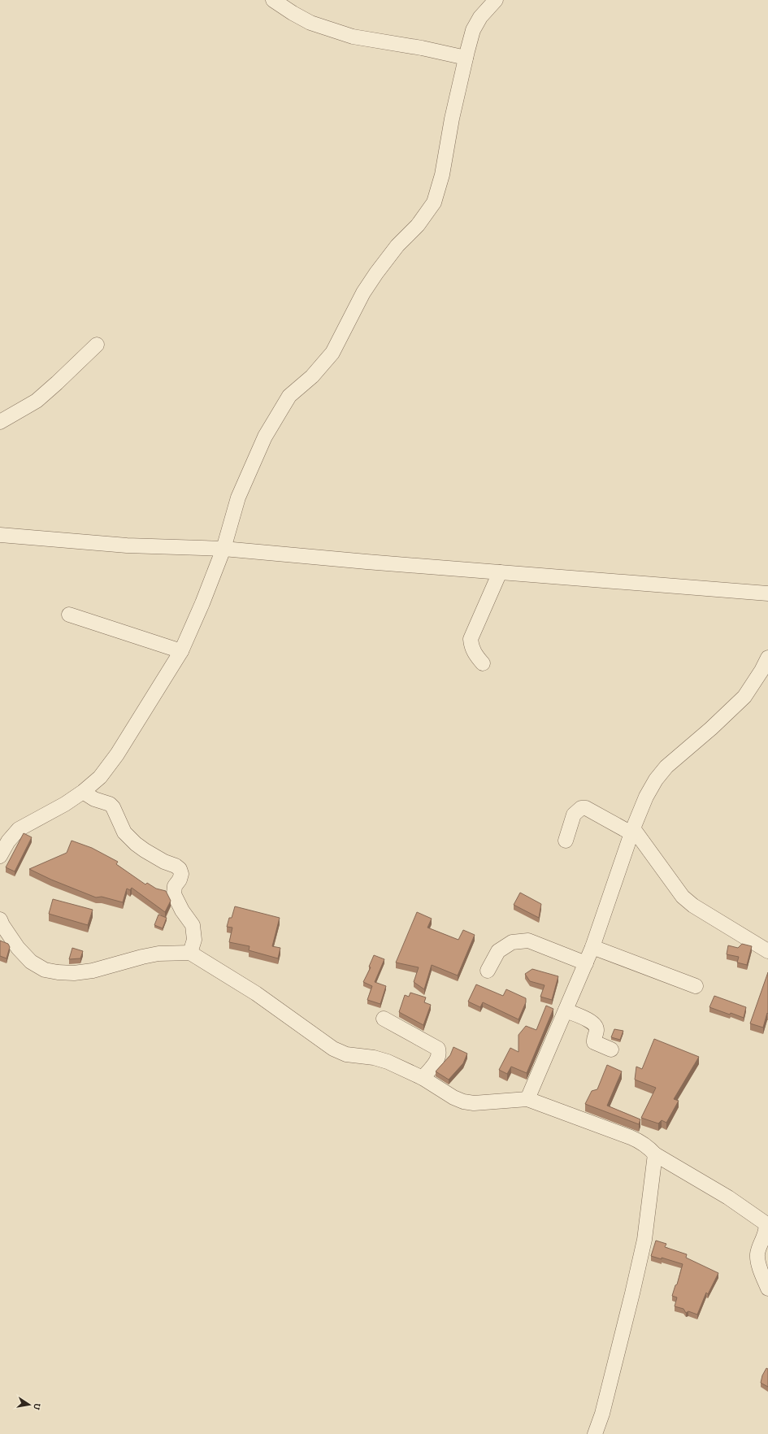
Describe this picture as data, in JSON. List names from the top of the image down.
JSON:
{
  "north": "right"
}
